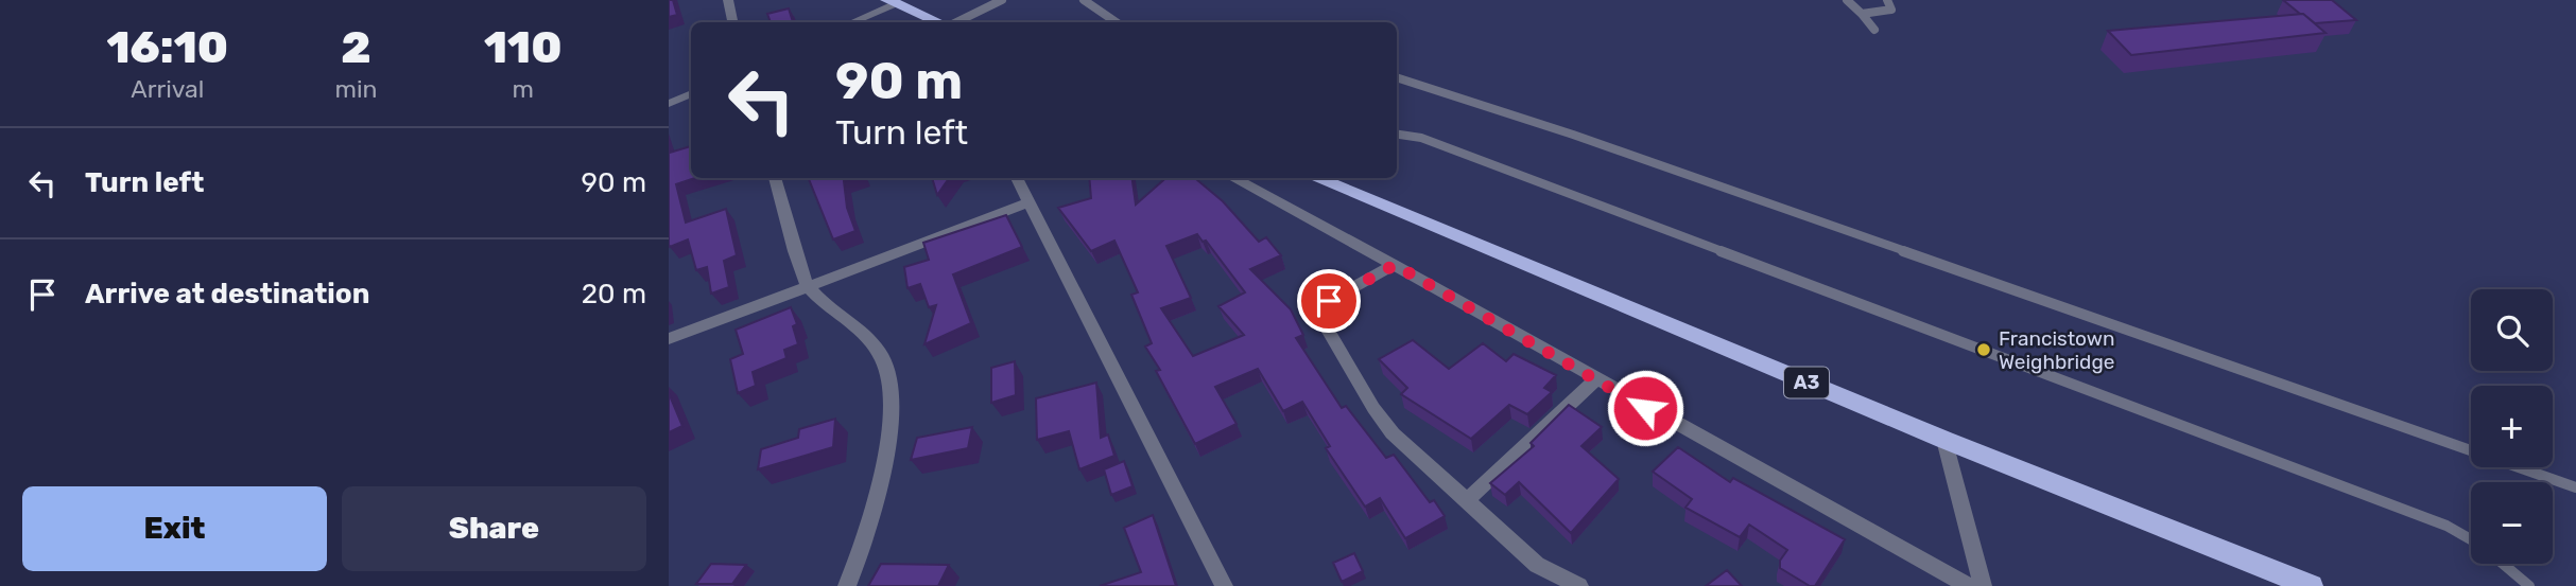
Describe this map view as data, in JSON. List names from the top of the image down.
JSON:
{
  "streets": {
    "highway": ["A3"]
  },
  "places": ["Francistown Weighbridge"],
  "page": {
    "eta": [
      "16:10",
      "Arrival",
      "2",
      "min",
      "110",
      "m"
    ],
    "turn": ["90 m", "Turn left"],
    "list": [
      {
        "name": "Turn left",
        "value": "90 m"
      },
      {
        "name": "Arrive at destination",
        "value": "20 m"
      }
    ],
    "map_buttons": ["+", "−"],
    "buttons": ["Exit", "Share"]
  }
}
